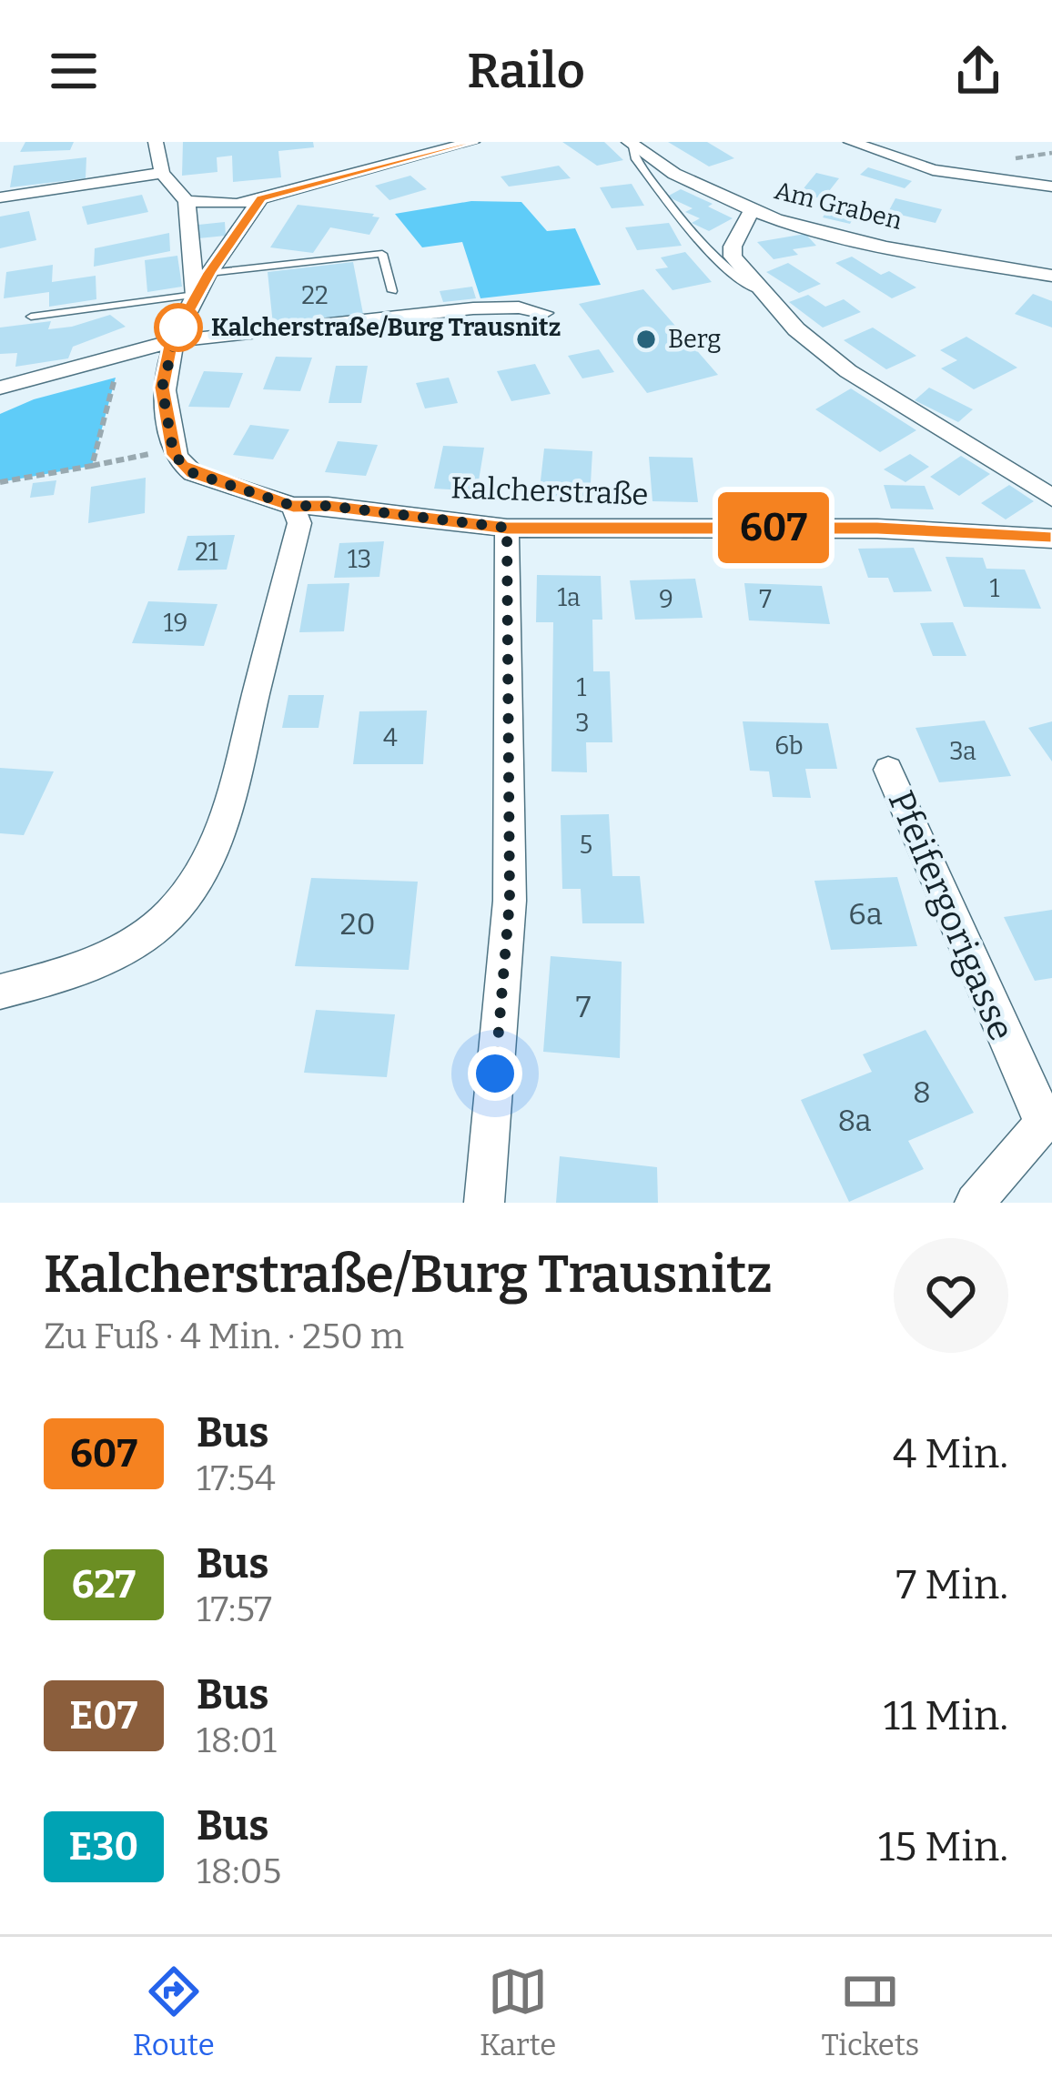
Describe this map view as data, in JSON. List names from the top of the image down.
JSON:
{
  "streets": {
    "street": ["Am Graben", "Kalcherstraße", "Pfeifergorigasse"]
  },
  "places": ["Kalcherstraße/Burg Trausnitz", "Berg"],
  "lines": ["bus line 607"],
  "house_numbers": [
    "22",
    "21",
    "13",
    "1",
    "1a",
    "9",
    "7",
    "19",
    "1",
    "3",
    "4",
    "6b",
    "3a",
    "5",
    "6a",
    "20",
    "7",
    "8",
    "8a"
  ],
  "page": {
    "header": "Railo",
    "on_map": "607",
    "heading": ["Kalcherstraße/Burg Trausnitz", "Zu Fuß · 4 Min. · 250 m"],
    "list": [
      {
        "mark": "607",
        "name": "Bus",
        "note": "17:54",
        "value": "4 Min."
      },
      {
        "mark": "627",
        "name": "Bus",
        "note": "17:57",
        "value": "7 Min."
      },
      {
        "mark": "E07",
        "name": "Bus",
        "note": "18:01",
        "value": "11 Min."
      },
      {
        "mark": "E30",
        "name": "Bus",
        "note": "18:05",
        "value": "15 Min."
      }
    ],
    "tabs": ["Route", "Karte", "Tickets"]
  }
}
